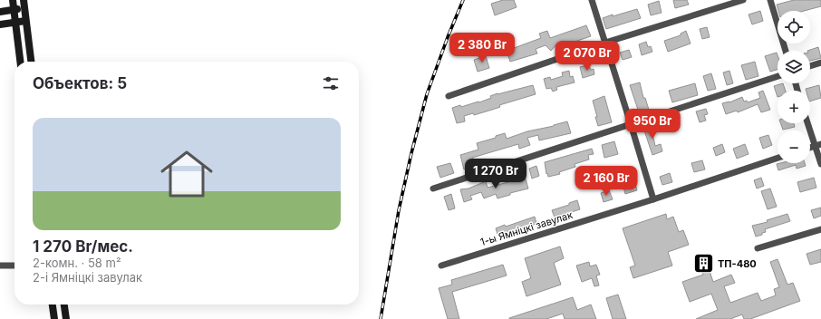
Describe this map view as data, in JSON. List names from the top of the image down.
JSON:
{
  "streets": {
    "street": ["1-ы Ямніцкі завулак"]
  },
  "places": {
    "building": ["ТП-480"]
  },
  "page": {
    "map_buttons": ["+", "−"],
    "price": [
      "2 380 Br",
      "2 070 Br",
      "950 Br",
      "1 270 Br",
      "2 160 Br"
    ],
    "heading": "Объектов: 5",
    "list": [
      {
        "name": "1 270 Br/мес.",
        "note": "2-комн. · 58 m² · 2-і Ямніцкі завулак"
      }
    ]
  }
}
